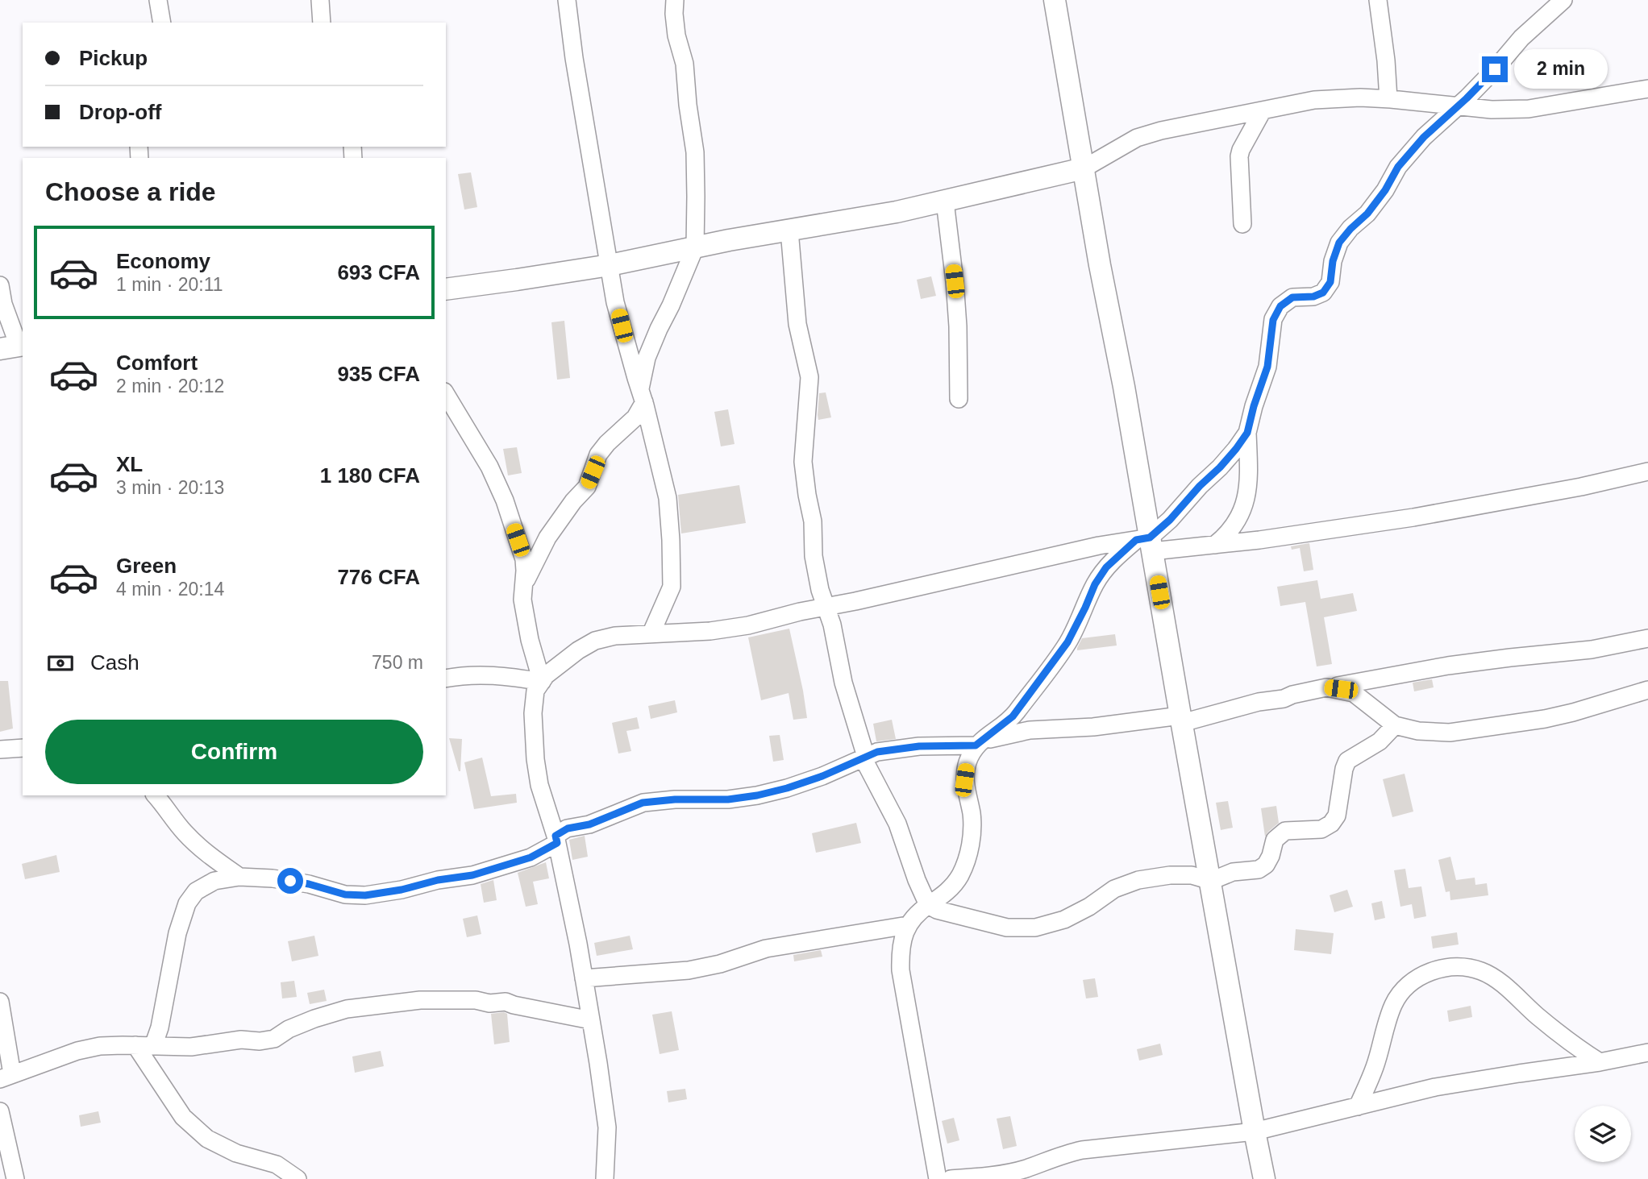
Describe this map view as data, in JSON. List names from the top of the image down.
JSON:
{
  "page": {
    "banner": ["Pickup", "Drop-off"],
    "bubble": "2 min",
    "heading": "Choose a ride",
    "list": [
      {
        "name": "Economy",
        "note": "1 min · 20:11",
        "value": "693 CFA"
      },
      {
        "name": "Comfort",
        "note": "2 min · 20:12",
        "value": "935 CFA"
      },
      {
        "name": "XL",
        "note": "3 min · 20:13",
        "value": "1 180 CFA"
      },
      {
        "name": "Green",
        "note": "4 min · 20:14",
        "value": "776 CFA"
      }
    ],
    "pay": ["Cash", "750 m"],
    "buttons": "Confirm"
  }
}
